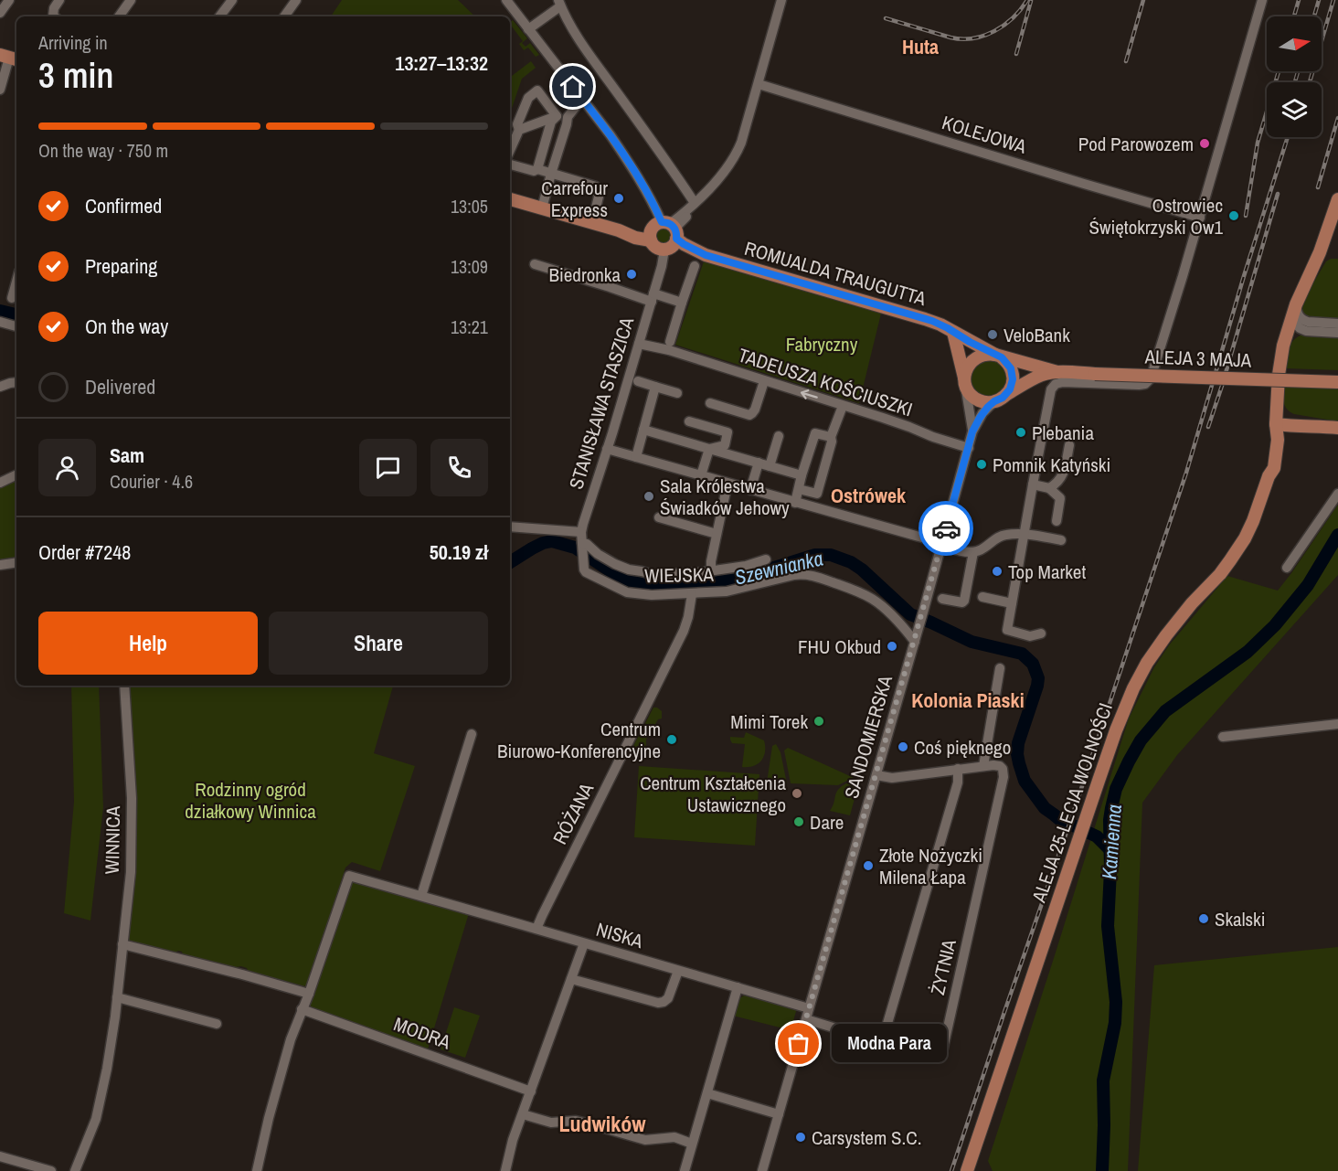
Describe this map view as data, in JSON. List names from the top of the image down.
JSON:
{
  "streets": {
    "main road": ["ROMUALDA TRAUGUTTA", "ALEJA 3 MAJA", "ALEJA 25-LECIA WOLNOŚCI"],
    "street": [
      "KOLEJOWA",
      "TADEUSZA KOŚCIUSZKI",
      "STANISŁAWA STASZICA",
      "WIEJSKA",
      "SANDOMIERSKA",
      "RÓŻANA",
      "WINNICA",
      "NISKA",
      "ŻYTNIA",
      "MODRA"
    ]
  },
  "crossings": [
    ["ROMUALDA TRAUGUTTA", "ALEJA 3 MAJA"],
    ["ROMUALDA TRAUGUTTA", "STANISŁAWA STASZICA"],
    ["ROMUALDA TRAUGUTTA", "SANDOMIERSKA"],
    ["ALEJA 3 MAJA", "SANDOMIERSKA"],
    ["TADEUSZA KOŚCIUSZKI", "STANISŁAWA STASZICA"],
    ["TADEUSZA KOŚCIUSZKI", "SANDOMIERSKA"],
    ["STANISŁAWA STASZICA", "WIEJSKA"],
    ["WIEJSKA", "SANDOMIERSKA"],
    ["WIEJSKA", "RÓŻANA"],
    ["SANDOMIERSKA", "NISKA"],
    ["SANDOMIERSKA", "ŻYTNIA"],
    ["RÓŻANA", "NISKA"]
  ],
  "districts": [
    "Huta",
    "Ostrówek",
    "Kolonia Piaski",
    "Ludwików"
  ],
  "water": ["Szewnianka", "Kamienna"],
  "parks": ["Fabryczny", "Rodzinny ogród działkowy Winnica"],
  "places": [
    "Pod Parowozem",
    "Carrefour Express",
    "Ostrowiec Świętokrzyski Ow1",
    "Biedronka",
    "VeloBank",
    "Plebania",
    "Pomnik Katyński",
    "Sala Królestwa Świadków Jehowy",
    "Top Market",
    "FHU Okbud",
    "Mimi Torek",
    "Centrum Biurowo-Konferencyjne",
    "Coś pięknego",
    "Centrum Kształcenia Ustawicznego",
    "Dare",
    "Złote Nożyczki Milena Łapa",
    "Skalski",
    "Modna Para",
    "Carsystem S.C."
  ],
  "north": "right",
  "page": {
    "heading": ["3 min", "Arriving in", "13:27–13:32"],
    "panel": [
      "Sam",
      "Courier · 4.6",
      "Order #7248",
      "50.19 zł"
    ],
    "bar": "On the way · 750 m",
    "list": [
      ["Confirmed", "13:05"],
      ["Preparing", "13:09"],
      ["On the way", "13:21"],
      "Delivered"
    ],
    "buttons": ["Help", "Share"],
    "bubble": "Modna Para"
  }
}
